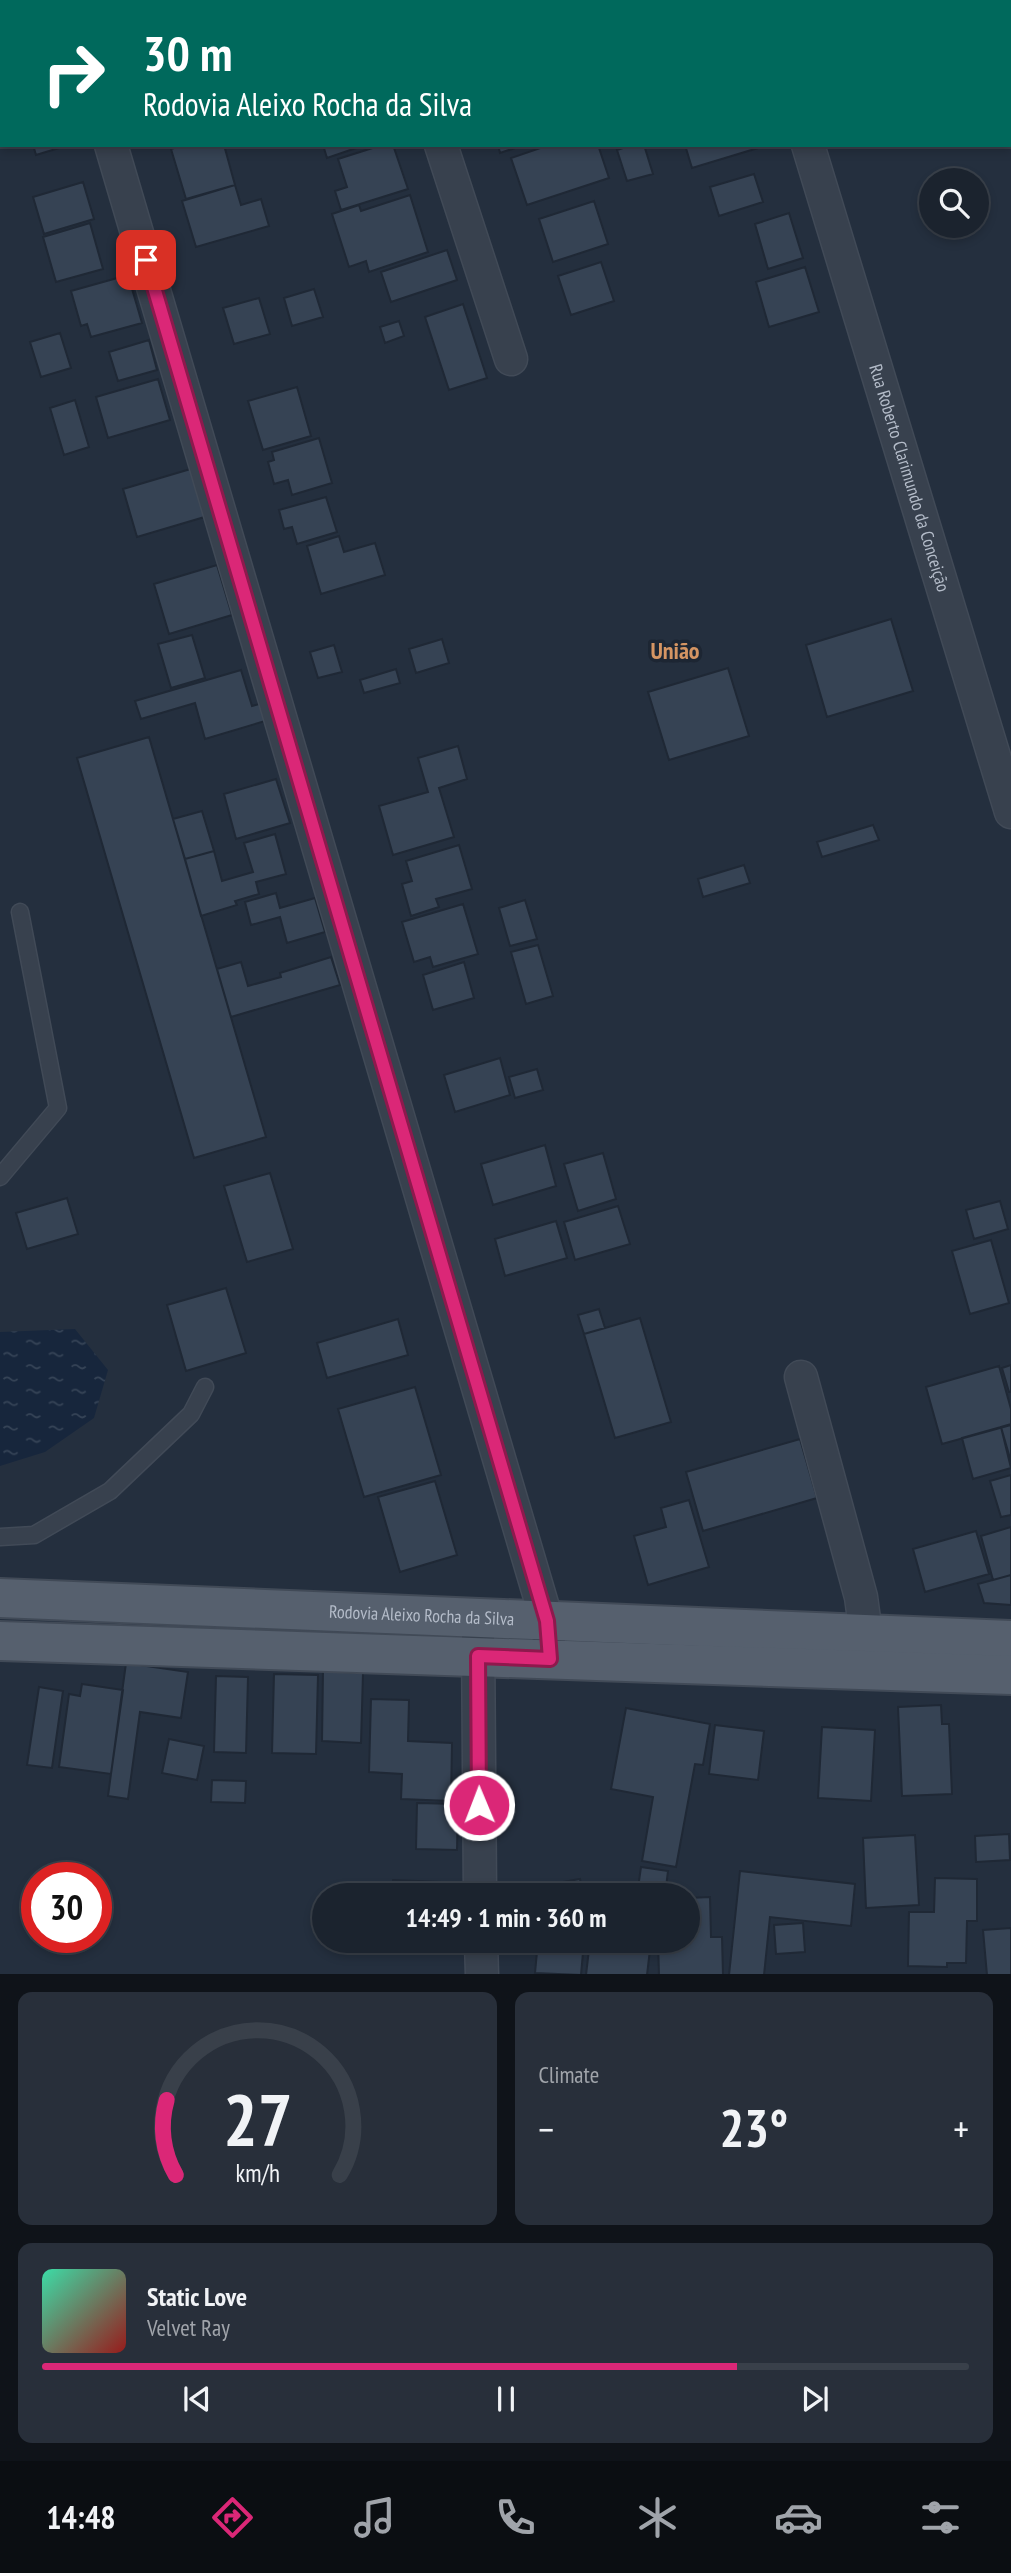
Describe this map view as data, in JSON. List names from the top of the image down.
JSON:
{
  "streets": {
    "main road": ["Rodovia Aleixo Rocha da Silva"],
    "street": ["Rua Roberto Clarimundo da Conceição"]
  },
  "districts": ["União"],
  "page": {
    "turn": ["30 m", "Rodovia Aleixo Rocha da Silva"],
    "limit": "30",
    "trip": "14:49 · 1 min · 360 m",
    "tile": "Climate",
    "heat": ["−", "23°", "+"],
    "song": ["Static Love", "Velvet Ray"],
    "tabs": "14:48",
    "gauge": ["27", "km/h"]
  }
}
